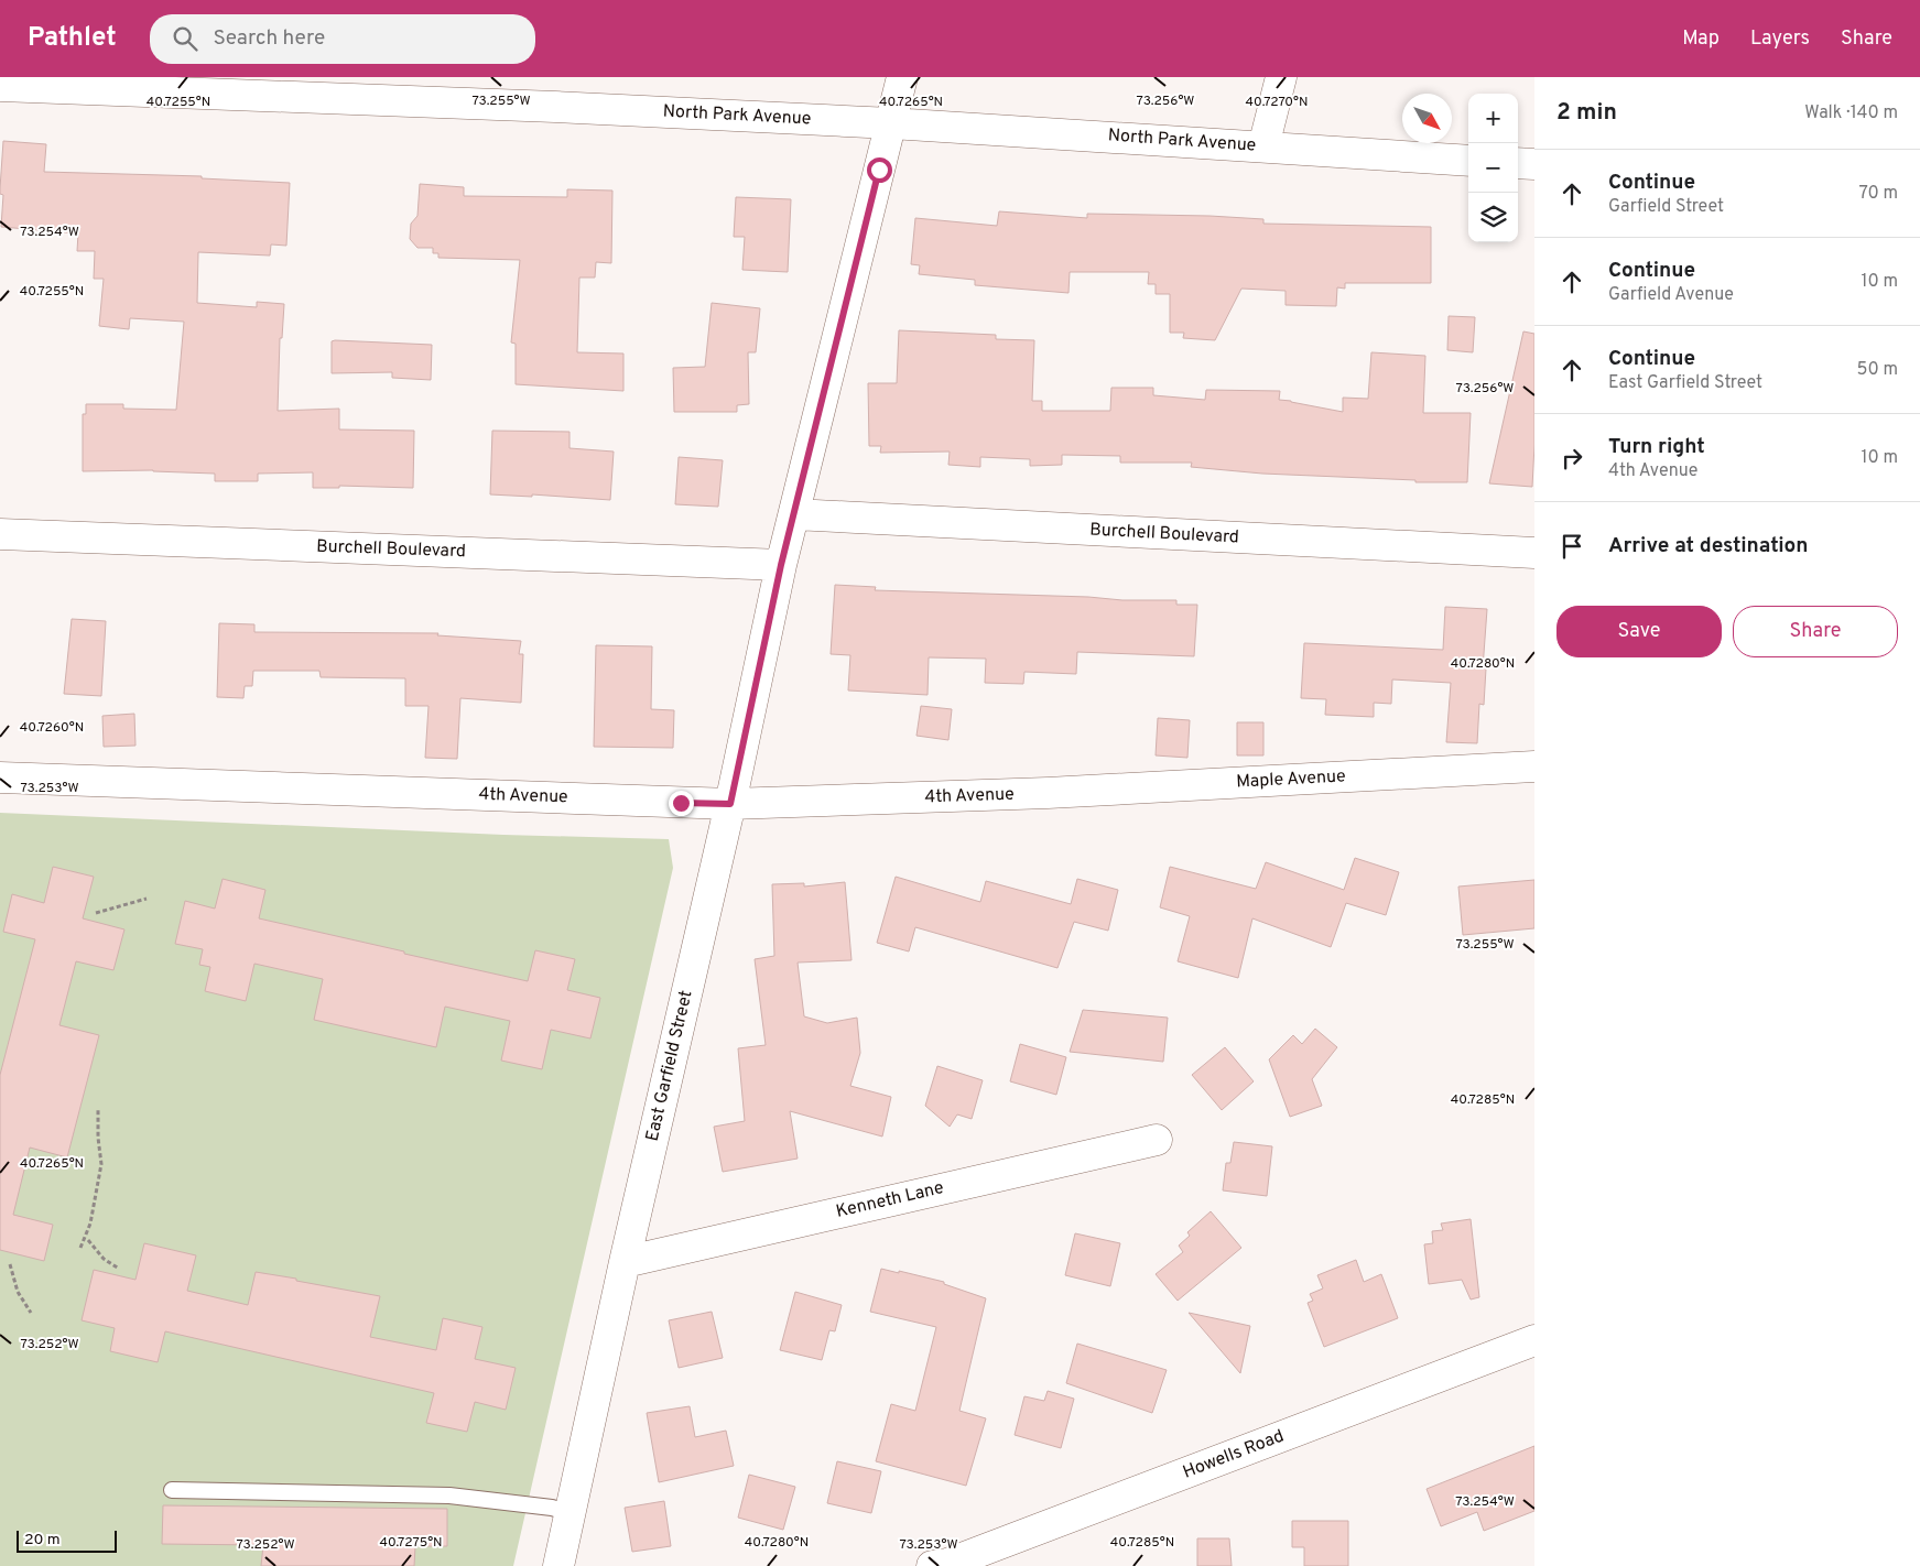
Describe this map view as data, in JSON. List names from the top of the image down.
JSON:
{
  "streets": {
    "street": [
      "North Park Avenue",
      "Burchell Boulevard",
      "Maple Avenue",
      "4th Avenue",
      "East Garfield Street",
      "Kenneth Lane",
      "Howells Road"
    ]
  },
  "crossings": [
    ["North Park Avenue", "East Garfield Street"],
    ["Burchell Boulevard", "East Garfield Street"],
    ["Maple Avenue", "4th Avenue"],
    ["4th Avenue", "East Garfield Street"],
    ["East Garfield Street", "Kenneth Lane"]
  ],
  "scale_bar": "20 m",
  "north": "bottom right",
  "page": {
    "header": "Pathlet",
    "search": "Search here",
    "nav": ["Map", "Layers", "Share"],
    "heading": ["2 min", "Walk · 140 m"],
    "map_buttons": ["+", "−"],
    "list": [
      ["Continue", "Garfield Street", "70 m"],
      ["Continue", "Garfield Avenue", "10 m"],
      ["Continue", "East Garfield Street", "50 m"],
      ["Turn right", "4th Avenue", "10 m"],
      "Arrive at destination"
    ],
    "buttons": ["Save", "Share"],
    "scale": "20 m"
  },
  "coordinates": [
    "73.255°W",
    "73.256°W",
    "40.7255°N",
    "40.7265°N",
    "40.7270°N",
    "73.254°W",
    "40.7280°N",
    "40.7260°N",
    "73.253°W",
    "40.7285°N",
    "73.252°W",
    "40.7275°N"
  ]
}
